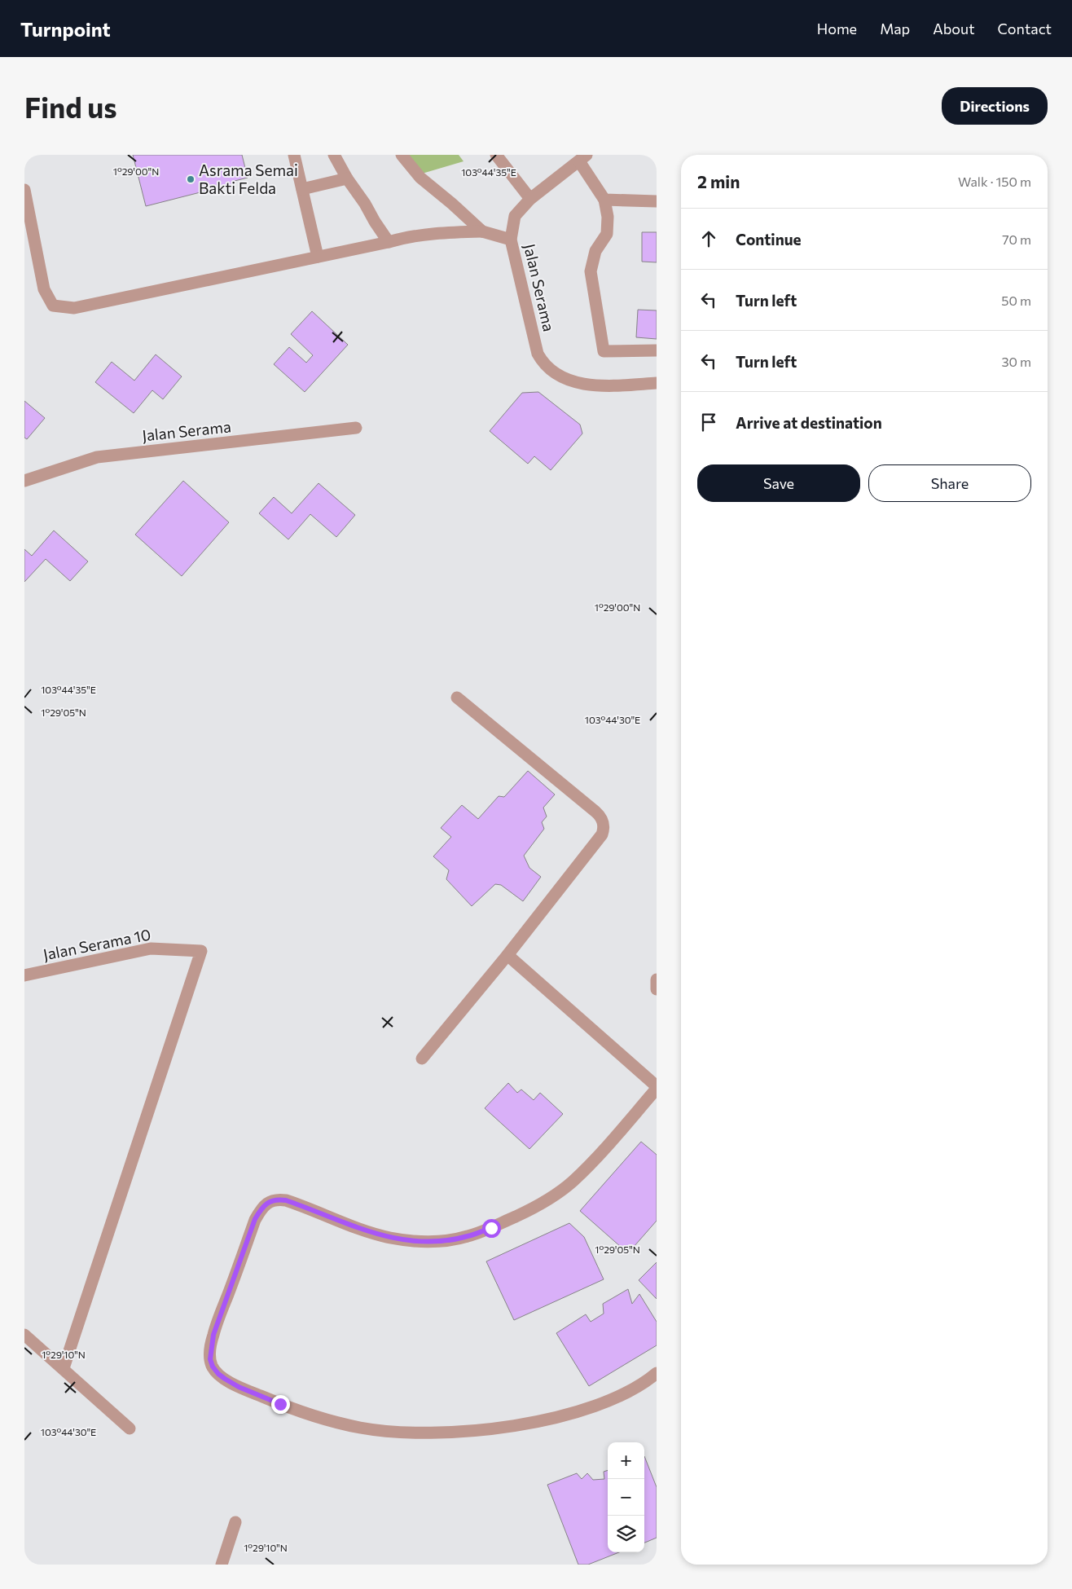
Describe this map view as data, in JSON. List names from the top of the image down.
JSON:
{
  "streets": {
    "street": ["Jalan Serama", "Jalan Serama 10"]
  },
  "places": ["Asrama Semai Bakti Felda"],
  "page": {
    "header": "Turnpoint",
    "nav": [
      "Home",
      "Map",
      "About",
      "Contact"
    ],
    "buttons": [
      "Directions",
      ["Save", "Share"]
    ],
    "title": "Find us",
    "heading": ["2 min", "Walk · 150 m"],
    "list": [
      ["Continue", "70 m"],
      ["Turn left", "50 m"],
      ["Turn left", "30 m"],
      "Arrive at destination"
    ],
    "map_buttons": ["+", "−"]
  },
  "coordinates": [
    "1°29'00\"N",
    "103°44'35\"E",
    "1°29'05\"N",
    "103°44'30\"E",
    "1°29'10\"N"
  ]
}
